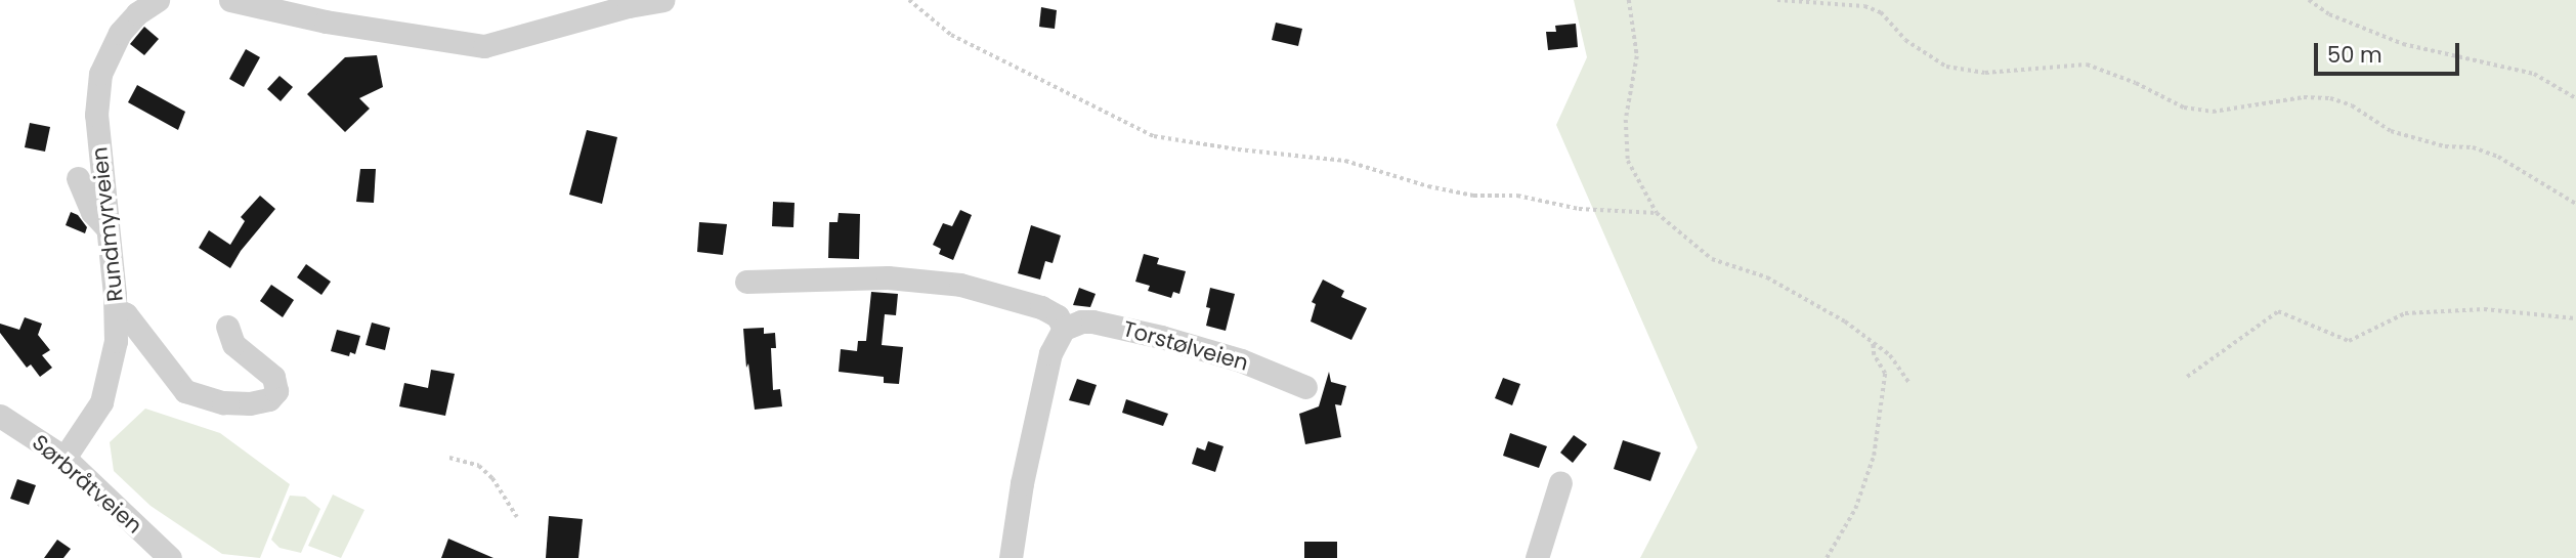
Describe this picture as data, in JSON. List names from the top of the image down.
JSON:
{
  "streets": {
    "street": ["Rundmyrveien", "Torstølveien", "Sørbråtveien"]
  },
  "crossings": [
    ["Rundmyrveien", "Sørbråtveien"]
  ],
  "scale_bar": "50 m"
}
